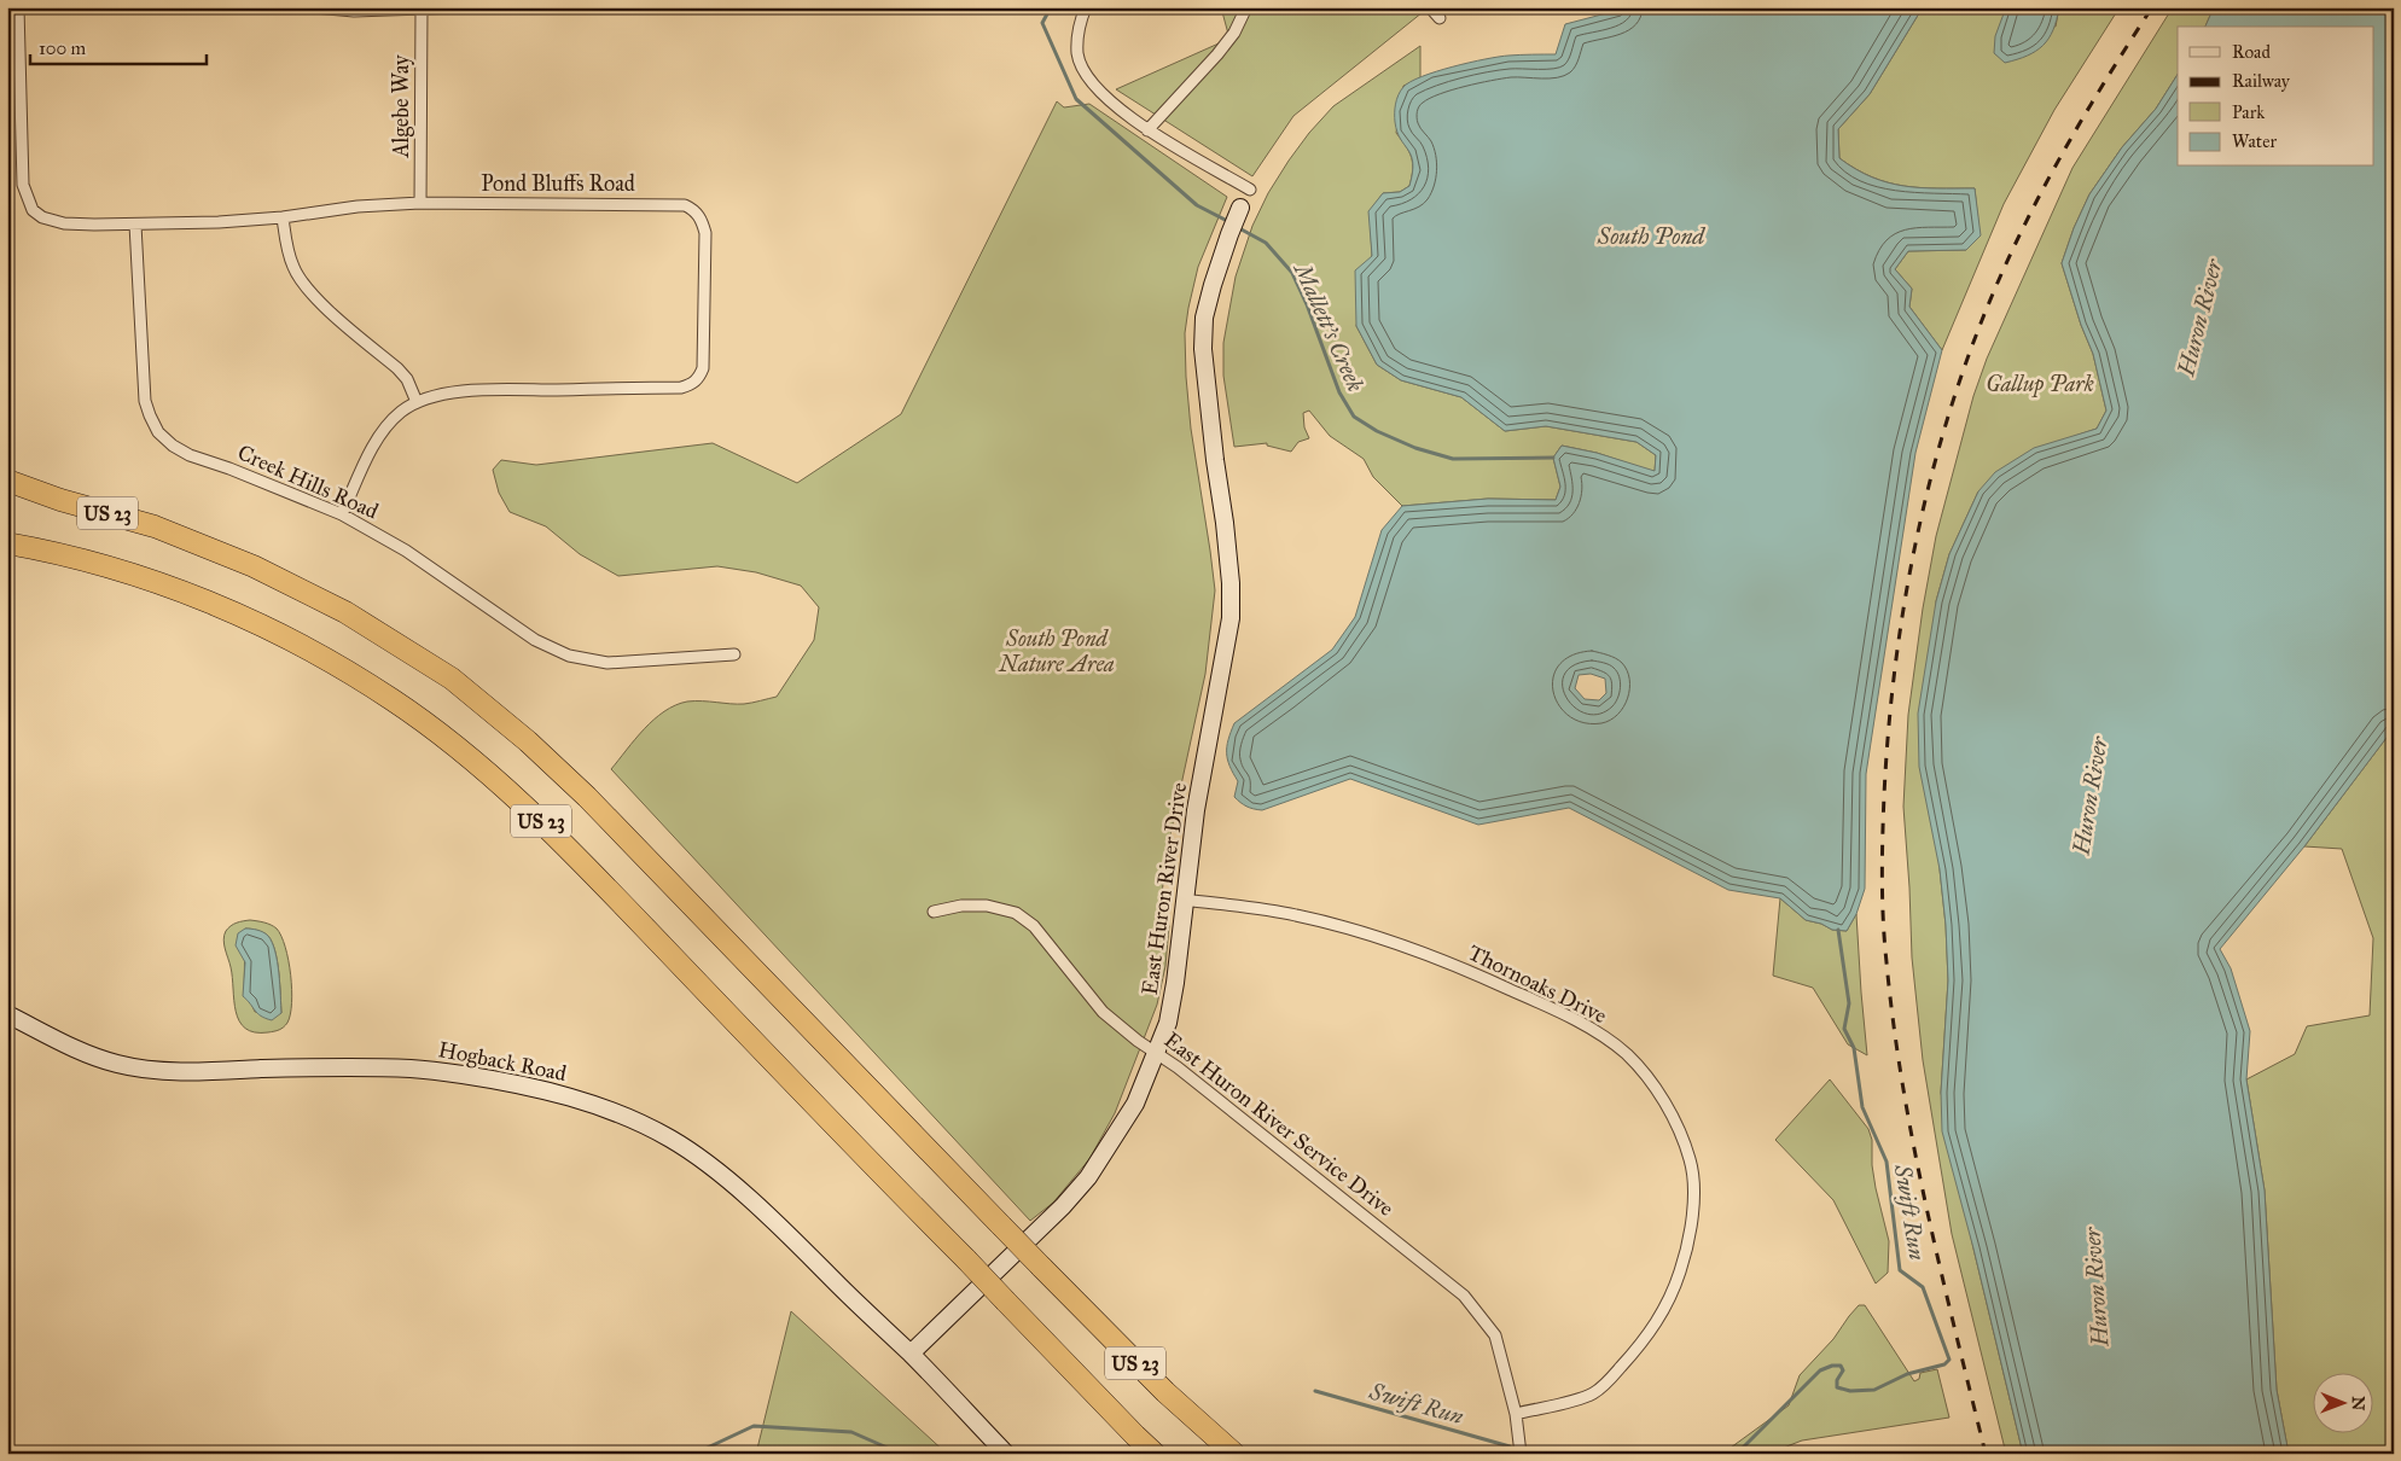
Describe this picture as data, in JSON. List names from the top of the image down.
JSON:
{
  "streets": {
    "highway": ["US 23"],
    "main road": ["East Huron River Drive", "Hogback Road"],
    "street": [
      "Algebe Way",
      "Pond Bluffs Road",
      "Creek Hills Road",
      "Thornoaks Drive",
      "East Huron River Service Drive"
    ]
  },
  "crossings": [
    ["Algebe Way", "Pond Bluffs Road"],
    ["Pond Bluffs Road", "Creek Hills Road"],
    ["East Huron River Drive", "Thornoaks Drive"],
    ["East Huron River Drive", "Hogback Road"],
    ["East Huron River Drive", "East Huron River Service Drive"],
    ["Thornoaks Drive", "East Huron River Service Drive"]
  ],
  "water": [
    "South Pond",
    "Huron River",
    "Mallett's Creek",
    "Swift Run"
  ],
  "parks": ["Gallup Park", "South Pond Nature Area"],
  "legend": [
    "Road",
    "Railway",
    "Park",
    "Water"
  ],
  "scale_bar": "100 m",
  "north": "right"
}
